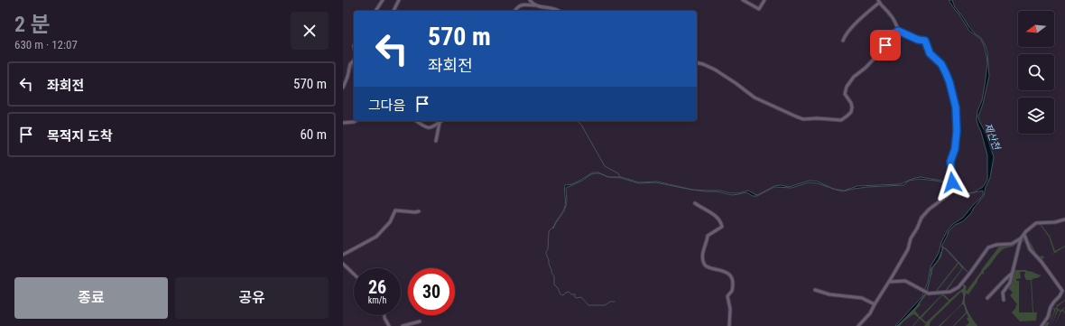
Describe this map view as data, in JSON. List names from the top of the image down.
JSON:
{
  "water": ["제산천"],
  "north": "left",
  "page": {
    "heading": ["2 분", "630 m · 12:07"],
    "turn": ["570 m", "좌회전"],
    "list": [
      {
        "name": "좌회전",
        "value": "570 m"
      },
      {
        "name": "목적지 도착",
        "value": "60 m"
      }
    ],
    "then": "그다음",
    "speed": "26 km/h",
    "limit": "30",
    "buttons": ["종료", "공유"]
  }
}
